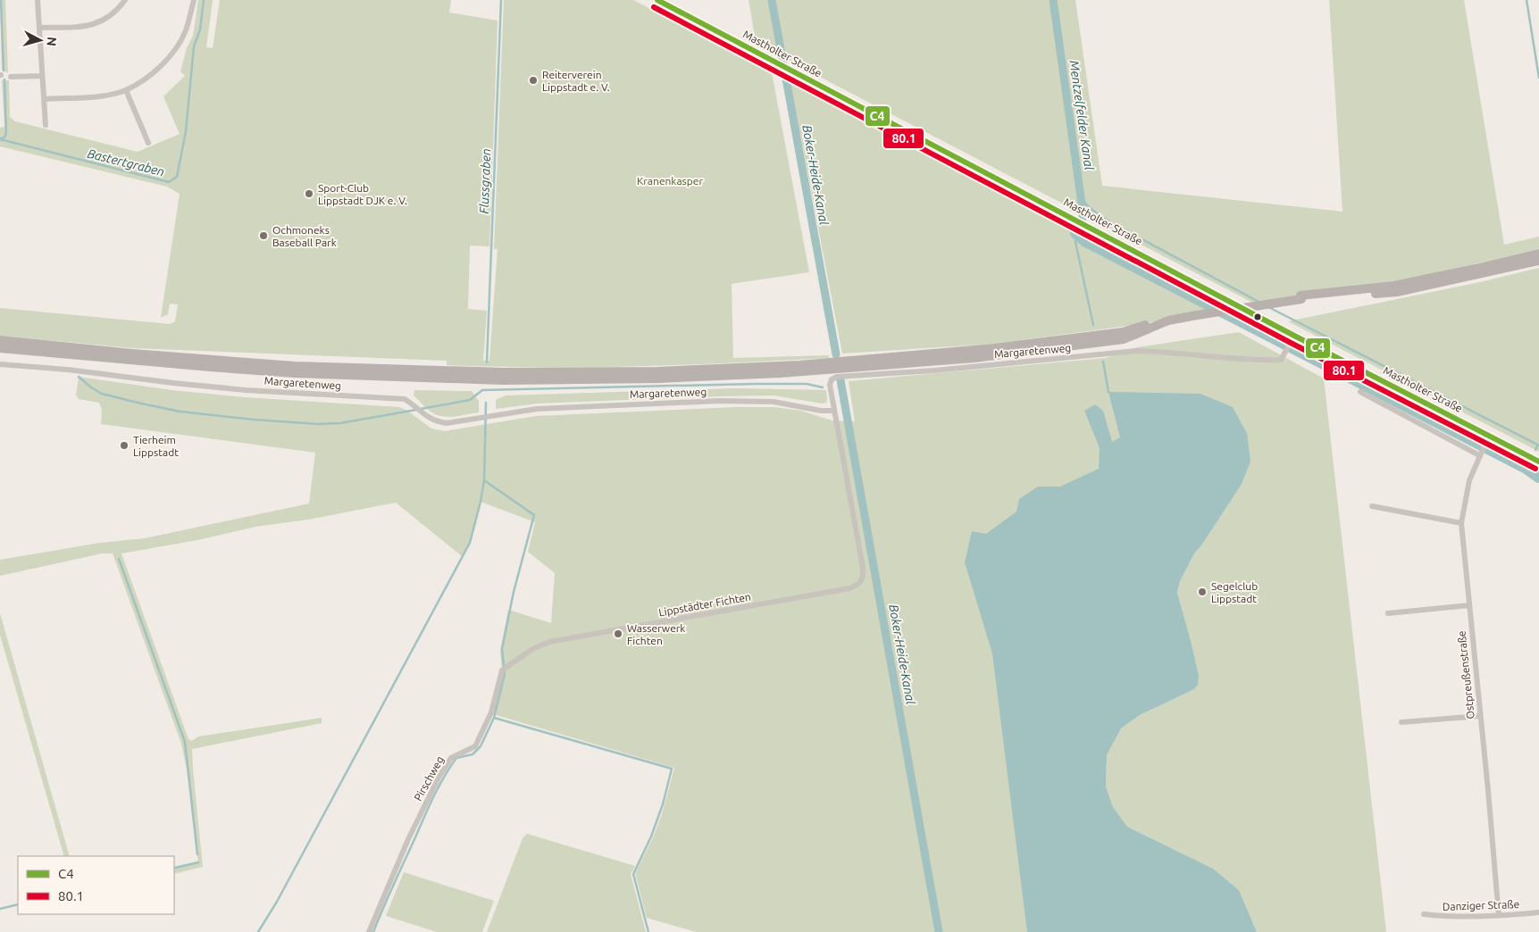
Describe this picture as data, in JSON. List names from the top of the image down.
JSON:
{
  "streets": {
    "street": [
      "Mastholter Straße",
      "Margaretenweg",
      "Lippstädter Fichten",
      "Ostpreußenstraße",
      "Pirschweg",
      "Danziger Straße"
    ]
  },
  "crossings": [
    ["Mastholter Straße", "Margaretenweg"],
    ["Mastholter Straße", "Ostpreußenstraße"],
    ["Margaretenweg", "Lippstädter Fichten"],
    ["Lippstädter Fichten", "Pirschweg"],
    ["Ostpreußenstraße", "Danziger Straße"]
  ],
  "water": [
    "Mentzelfelder Kanal",
    "Bastertgraben",
    "Boker-Heide-Kanal",
    "Flussgraben"
  ],
  "parks": ["Kranenkasper"],
  "places": [
    "Reiterverein Lippstadt e. V.",
    "Sport-Club Lippstadt DJK e. V.",
    "Ochmoneks Baseball Park",
    "Tierheim Lippstadt",
    "Segelclub Lippstadt",
    "Wasserwerk Fichten"
  ],
  "lines": ["transit line C4", "transit line 80.1"],
  "legend": ["C4", "80.1"],
  "north": "right"
}
